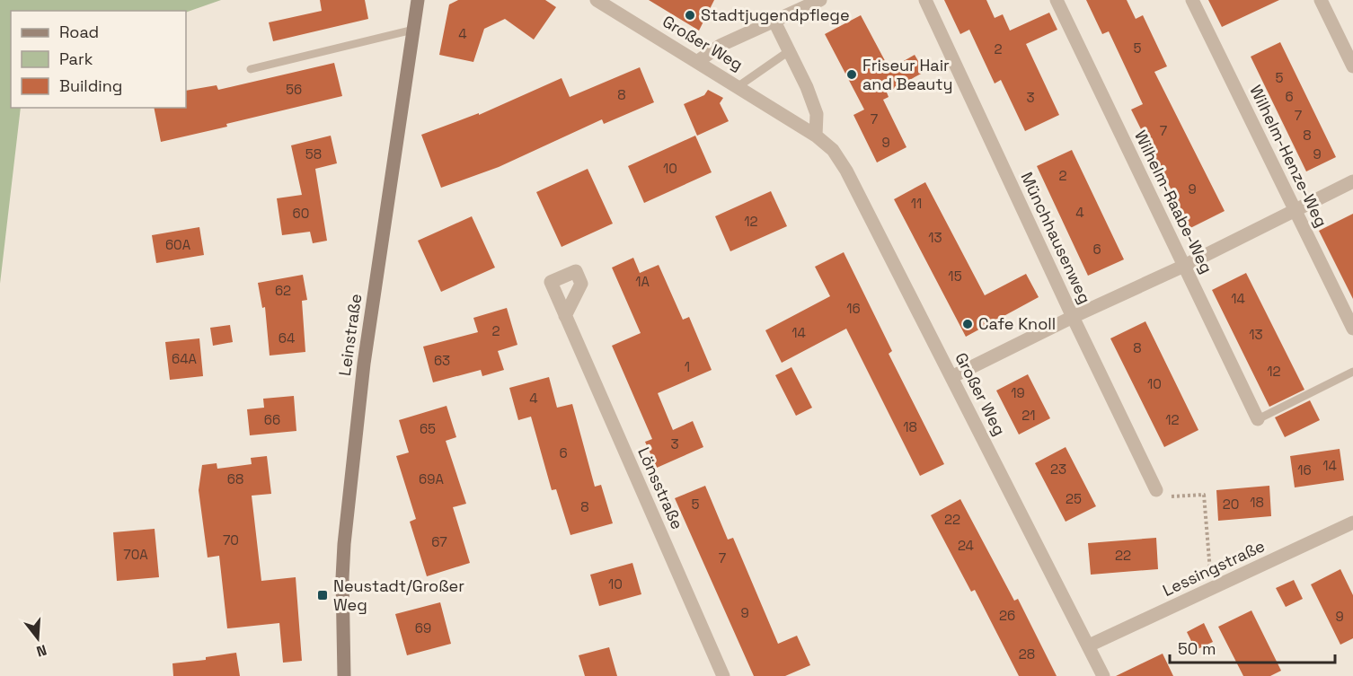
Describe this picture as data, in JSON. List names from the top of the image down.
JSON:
{
  "streets": {
    "street": [
      "Großer Weg",
      "Wilhelm-Henze-Weg",
      "Wilhelm-Raabe-Weg",
      "Münchhausenweg",
      "Leinstraße",
      "Lönsstraße",
      "Lessingstraße"
    ]
  },
  "crossings": [
    ["Großer Weg", "Lessingstraße"]
  ],
  "places": {
    "other": ["Stadtjugendpflege", "Friseur Hair and Beauty", "Cafe Knoll"],
    "transit": ["Neustadt/Großer Weg"]
  },
  "house_numbers": [
    "4",
    "5",
    "2",
    "5",
    "56",
    "8",
    "6",
    "3",
    "7",
    "7",
    "7",
    "8",
    "9",
    "58",
    "9",
    "10",
    "2",
    "9",
    "11",
    "4",
    "60",
    "12",
    "13",
    "60A",
    "6",
    "15",
    "1A",
    "62",
    "14",
    "16",
    "2",
    "14",
    "13",
    "64",
    "8",
    "64A",
    "63",
    "1",
    "12",
    "10",
    "19",
    "4",
    "21",
    "66",
    "12",
    "18",
    "65",
    "3",
    "6",
    "14",
    "23",
    "16",
    "68",
    "69A",
    "25",
    "18",
    "5",
    "20",
    "8",
    "22",
    "70",
    "67",
    "24",
    "70A",
    "22",
    "7",
    "10",
    "9",
    "26",
    "9",
    "69",
    "28"
  ],
  "legend": ["Road", "Park", "Building"],
  "scale_bar": "50 m",
  "north": "bottom"
}
